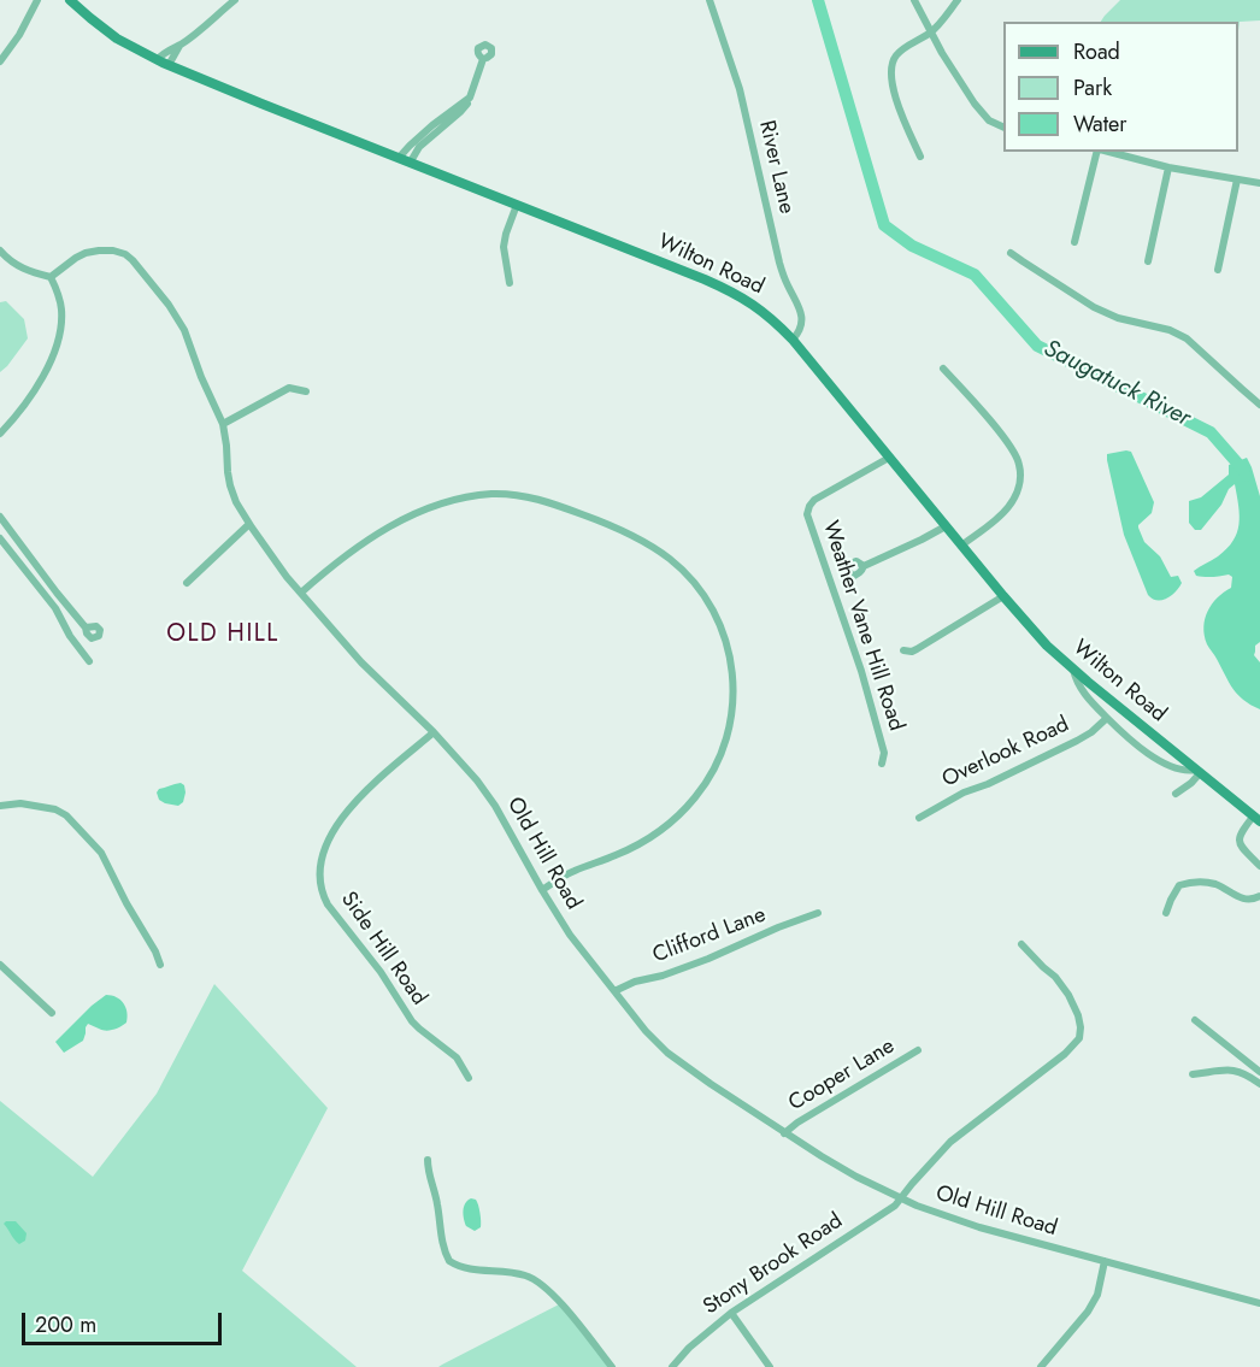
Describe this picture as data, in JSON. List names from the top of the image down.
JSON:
{
  "streets": {
    "main road": ["Wilton Road"],
    "street": [
      "River Lane",
      "Weather Vane Hill Road",
      "Overlook Road",
      "Old Hill Road",
      "Clifford Lane",
      "Side Hill Road",
      "Cooper Lane",
      "Stony Brook Road"
    ]
  },
  "crossings": [
    ["River Lane", "Wilton Road"],
    ["Wilton Road", "Weather Vane Hill Road"],
    ["Wilton Road", "Overlook Road"],
    ["Old Hill Road", "Clifford Lane"],
    ["Old Hill Road", "Side Hill Road"],
    ["Old Hill Road", "Cooper Lane"],
    ["Old Hill Road", "Stony Brook Road"]
  ],
  "districts": ["OLD HILL"],
  "water": ["Saugatuck River"],
  "legend": ["Road", "Park", "Water"],
  "scale_bar": "200 m"
}
